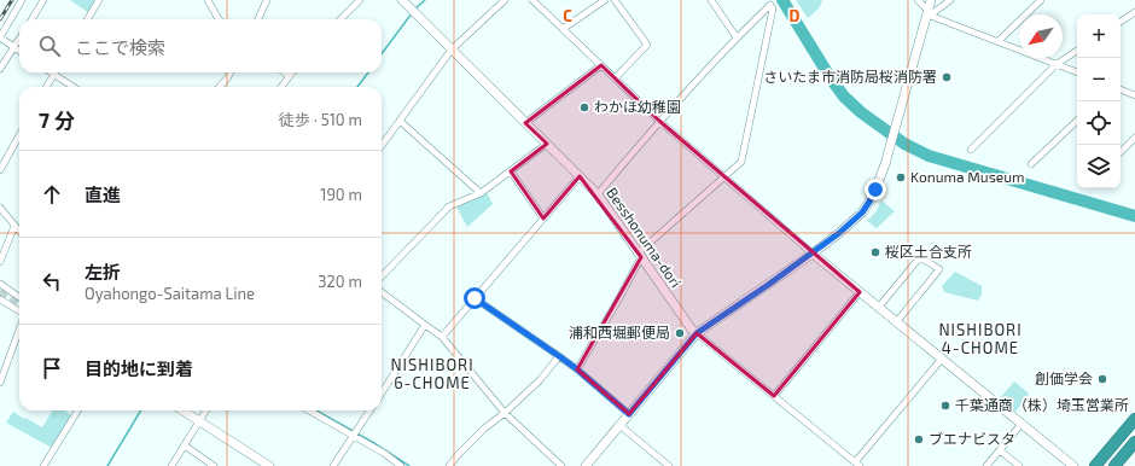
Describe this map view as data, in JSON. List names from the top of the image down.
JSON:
{
  "streets": {
    "street": ["Besshonuma-dori"]
  },
  "districts": ["NISHIBORI 4-CHOME", "NISHIBORI 6-CHOME"],
  "places": [
    "さいたま市消防局桜消防署",
    "わかほ幼稚園",
    "Konuma Museum",
    "桜区土合支所",
    "浦和西堀郵便局",
    "創価学会",
    "千葉通商（株）埼玉営業所",
    "ブエナビスタ"
  ],
  "north": "bottom left",
  "page": {
    "map_buttons": ["+", "−"],
    "search": "ここで検索",
    "heading": ["7 分", "徒歩 · 510 m"],
    "list": [
      ["直進", "190 m"],
      ["左折", "Oyahongo-Saitama Line", "320 m"],
      "目的地に到着"
    ]
  },
  "grid": {
    "columns": ["C", "D"]
  }
}
